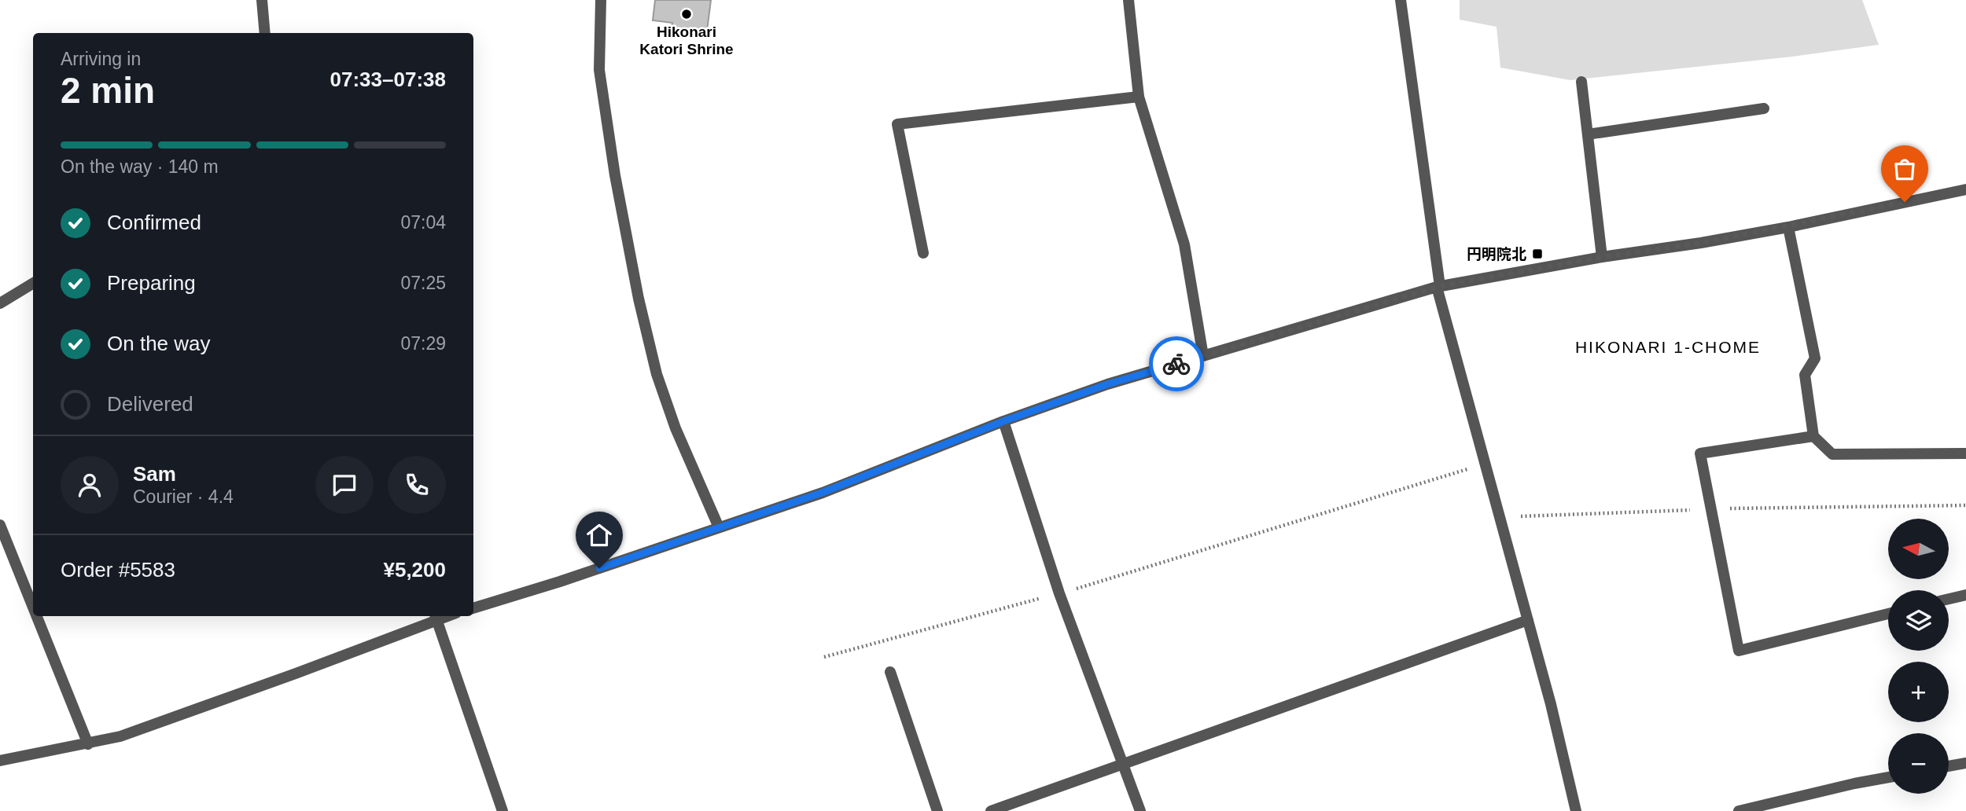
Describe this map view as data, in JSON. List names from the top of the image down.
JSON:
{
  "districts": ["HIKONARI 1-CHOME"],
  "places": {
    "other": ["Hikonari Katori Shrine"],
    "transit": ["円明院北"]
  },
  "north": "left",
  "page": {
    "heading": ["2 min", "Arriving in", "07:33–07:38"],
    "panel": [
      "Sam",
      "Courier · 4.4",
      "Order #5583",
      "¥5,200"
    ],
    "bar": "On the way · 140 m",
    "list": [
      ["Confirmed", "07:04"],
      ["Preparing", "07:25"],
      ["On the way", "07:29"],
      "Delivered"
    ],
    "map_buttons": ["+", "−"]
  }
}
